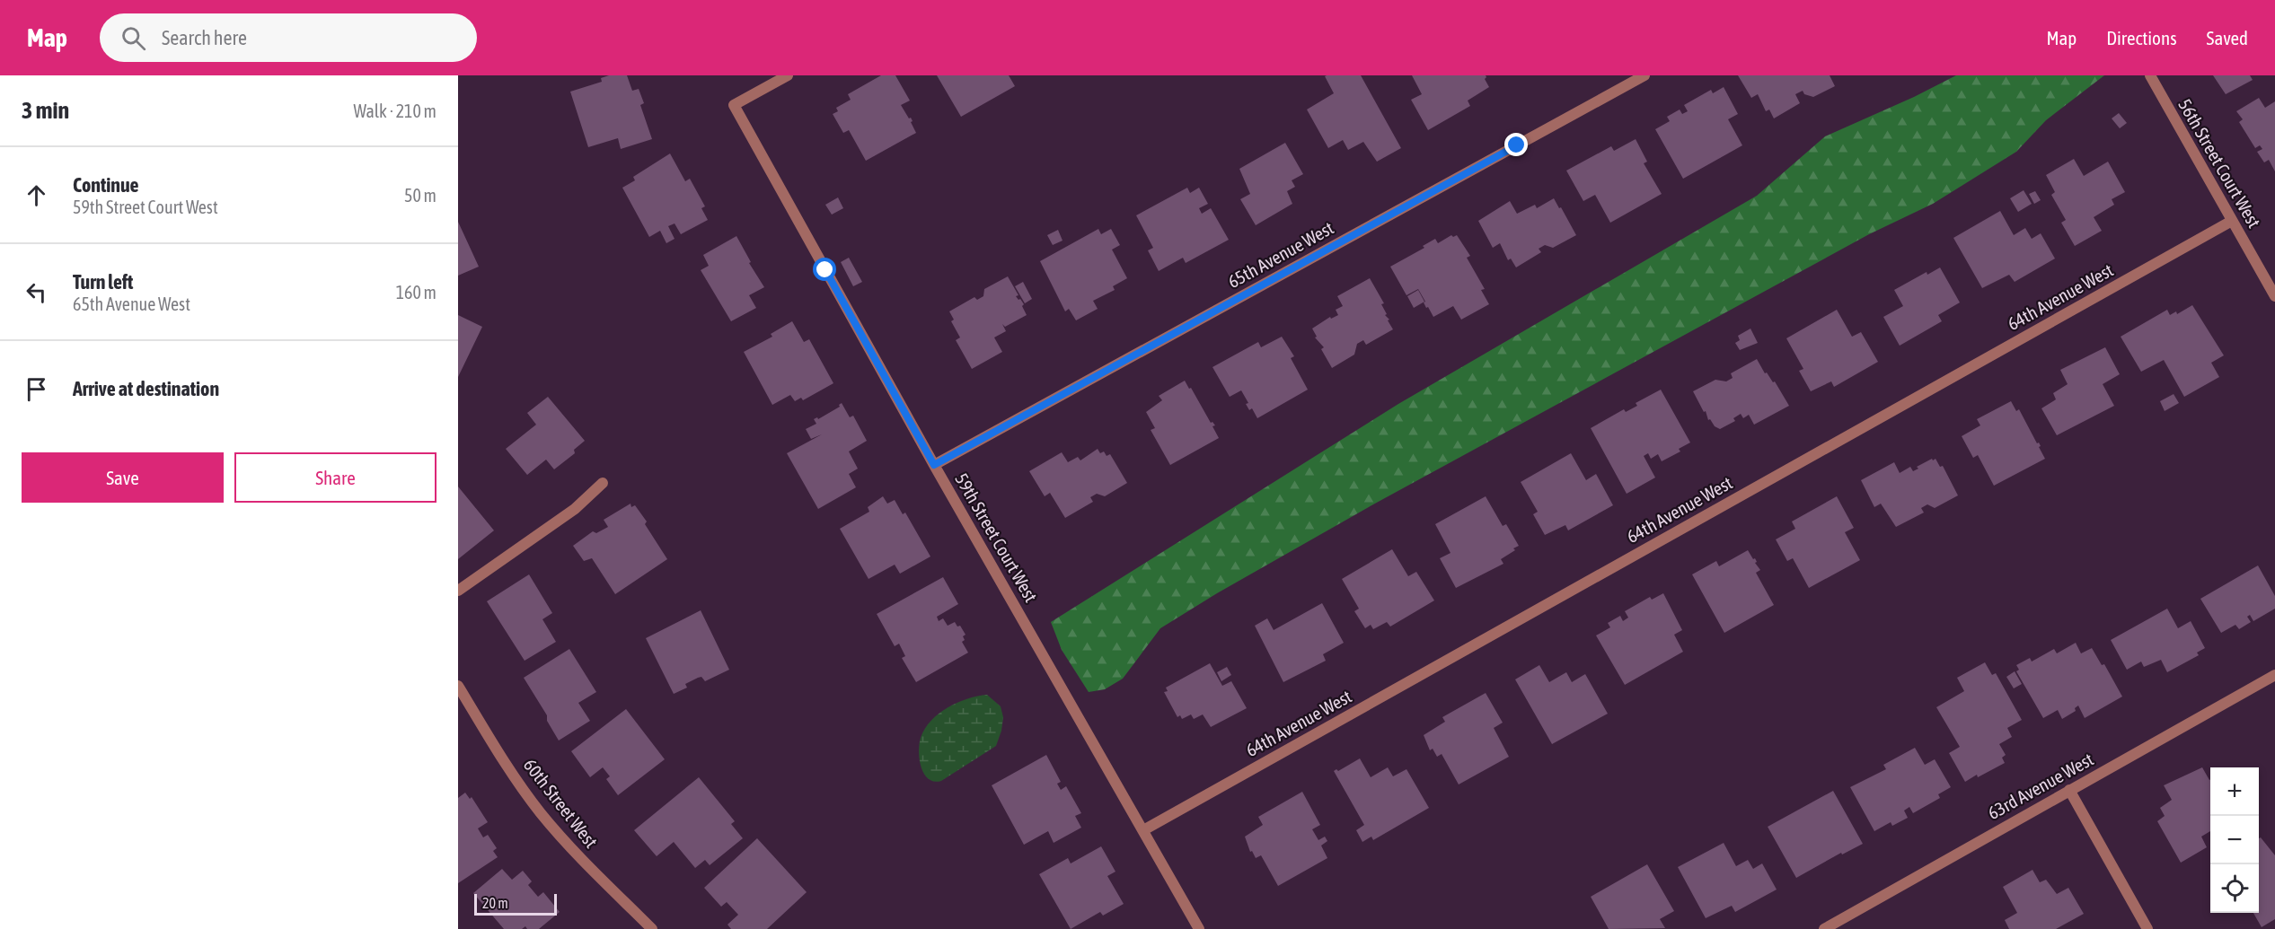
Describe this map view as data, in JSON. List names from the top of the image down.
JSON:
{
  "streets": {
    "street": [
      "56th Street Court West",
      "65th Avenue West",
      "64th Avenue West",
      "59th Street Court West",
      "63rd Avenue West",
      "60th Street West"
    ]
  },
  "crossings": [
    ["56th Street Court West", "64th Avenue West"],
    ["65th Avenue West", "59th Street Court West"],
    ["64th Avenue West", "59th Street Court West"]
  ],
  "scale_bar": "20 m",
  "page": {
    "header": "Map",
    "search": "Search here",
    "nav": ["Map", "Directions", "Saved"],
    "heading": ["3 min", "Walk · 210 m"],
    "list": [
      ["Continue", "59th Street Court West", "50 m"],
      ["Turn left", "65th Avenue West", "160 m"],
      "Arrive at destination"
    ],
    "buttons": ["Save", "Share"],
    "map_buttons": ["+", "−"],
    "scale": "20 m"
  }
}
